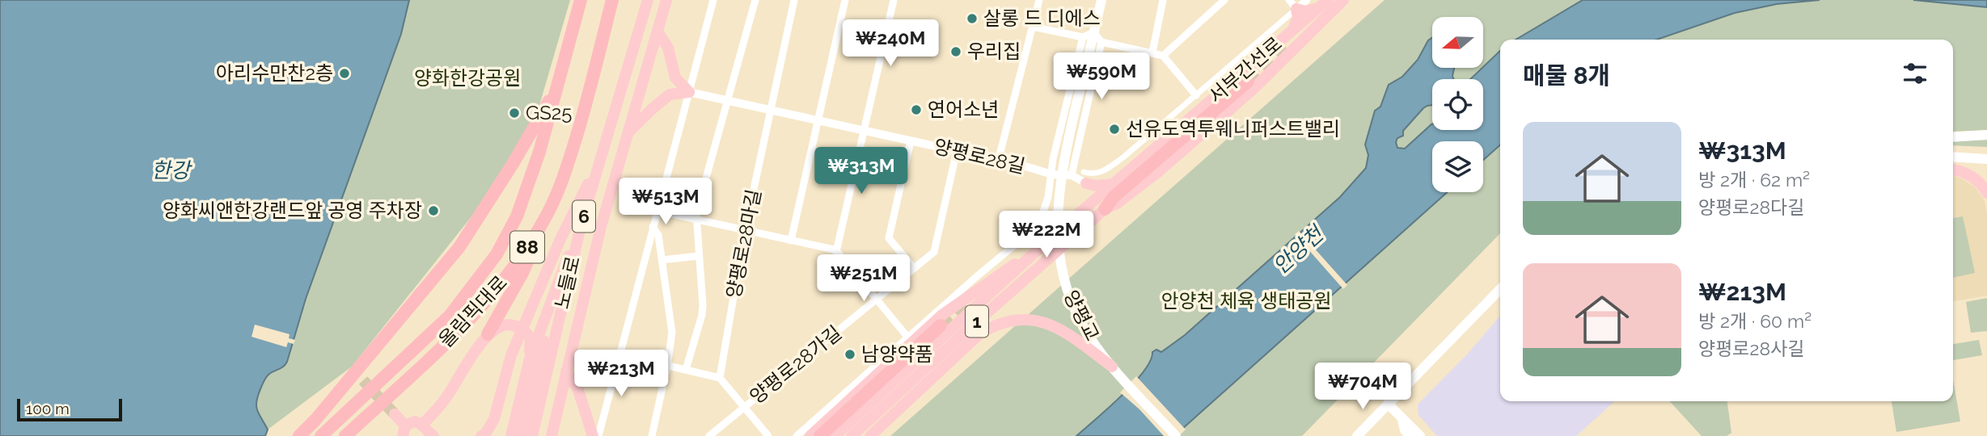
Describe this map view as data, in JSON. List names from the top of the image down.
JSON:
{
  "streets": {
    "highway": ["88", "올림픽대로"],
    "main road": [
      "서부간선로",
      "6",
      "노들로",
      "양평교",
      "1"
    ],
    "street": ["양평로28길", "양평로28마길", "양평로28가길"]
  },
  "crossings": [
    ["양평로28길", "양평로28마길"],
    ["양평로28길", "양평로28가길"]
  ],
  "water": ["한강", "안양천"],
  "parks": ["양화한강공원", "안양천 체육 생태공원"],
  "places": [
    "살롱 드 디에스",
    "우리집",
    "아리수만찬2층",
    "연어소년",
    "GS25",
    "선유도역투웨니퍼스트밸리",
    "양화씨앤한강랜드앞 공영 주차장",
    "남양약품"
  ],
  "scale_bar": "100 m",
  "north": "left",
  "page": {
    "price": [
      "₩240M",
      "₩590M",
      "₩313M",
      "₩513M",
      "₩222M",
      "₩251M",
      "₩213M",
      "₩704M"
    ],
    "heading": "매물 8개",
    "list": [
      {
        "name": "₩313M",
        "note": "방 2개 · 62 m² · 양평로28다길"
      },
      {
        "name": "₩213M",
        "note": "방 2개 · 60 m² · 양평로28사길"
      }
    ],
    "scale": "100 m"
  }
}
